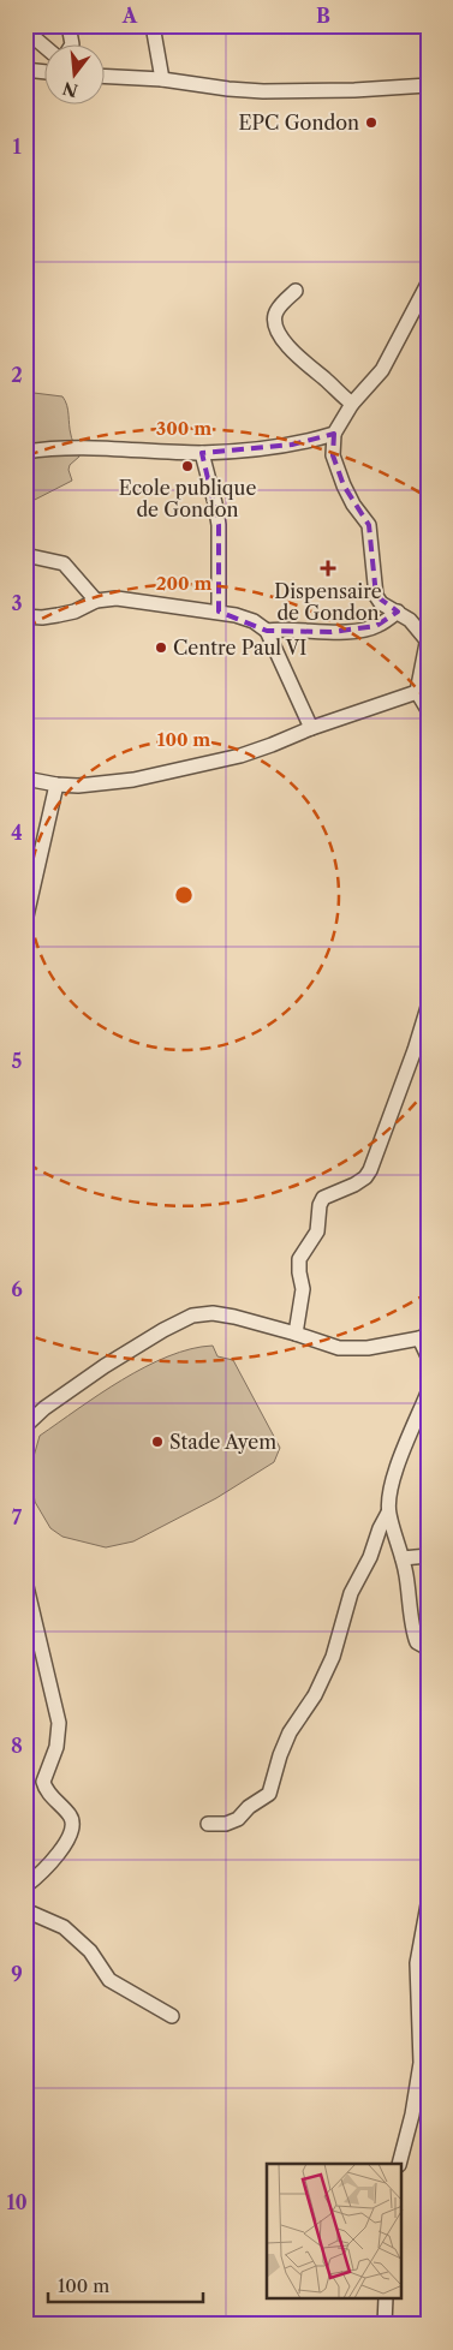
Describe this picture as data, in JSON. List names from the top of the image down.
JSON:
{
  "places": {
    "other": [
      "EPC Gondon",
      "Ecole publique de Gondon",
      "Centre Paul VI",
      "Stade Ayem"
    ],
    "health": ["Dispensaire de Gondon"]
  },
  "scale_bar": "100 m",
  "north": "bottom",
  "grid": {
    "columns": ["A", "B"],
    "rows": [
      "1",
      "2",
      "3",
      "4",
      "5",
      "6",
      "7",
      "8",
      "9",
      "10"
    ]
  },
  "rings": ["300 m", "200 m", "100 m"]
}
